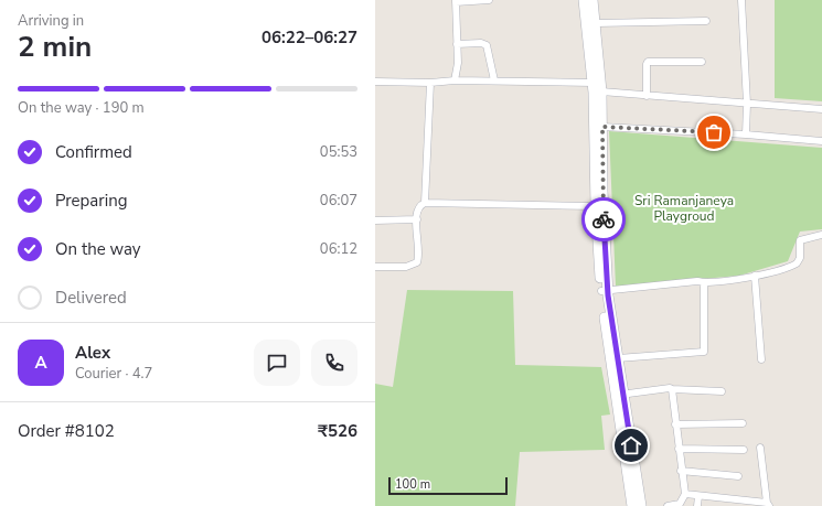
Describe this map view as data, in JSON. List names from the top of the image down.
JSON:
{
  "parks": ["Sri Ramanjaneya Playgroud"],
  "scale_bar": "100 m",
  "page": {
    "heading": ["2 min", "Arriving in", "06:22–06:27"],
    "panel": [
      "Alex",
      "Courier · 4.7",
      "Order #8102",
      "₹526"
    ],
    "bar": "On the way · 190 m",
    "list": [
      ["Confirmed", "05:53"],
      ["Preparing", "06:07"],
      ["On the way", "06:12"],
      "Delivered"
    ],
    "round": "A",
    "scale": "100 m"
  }
}
